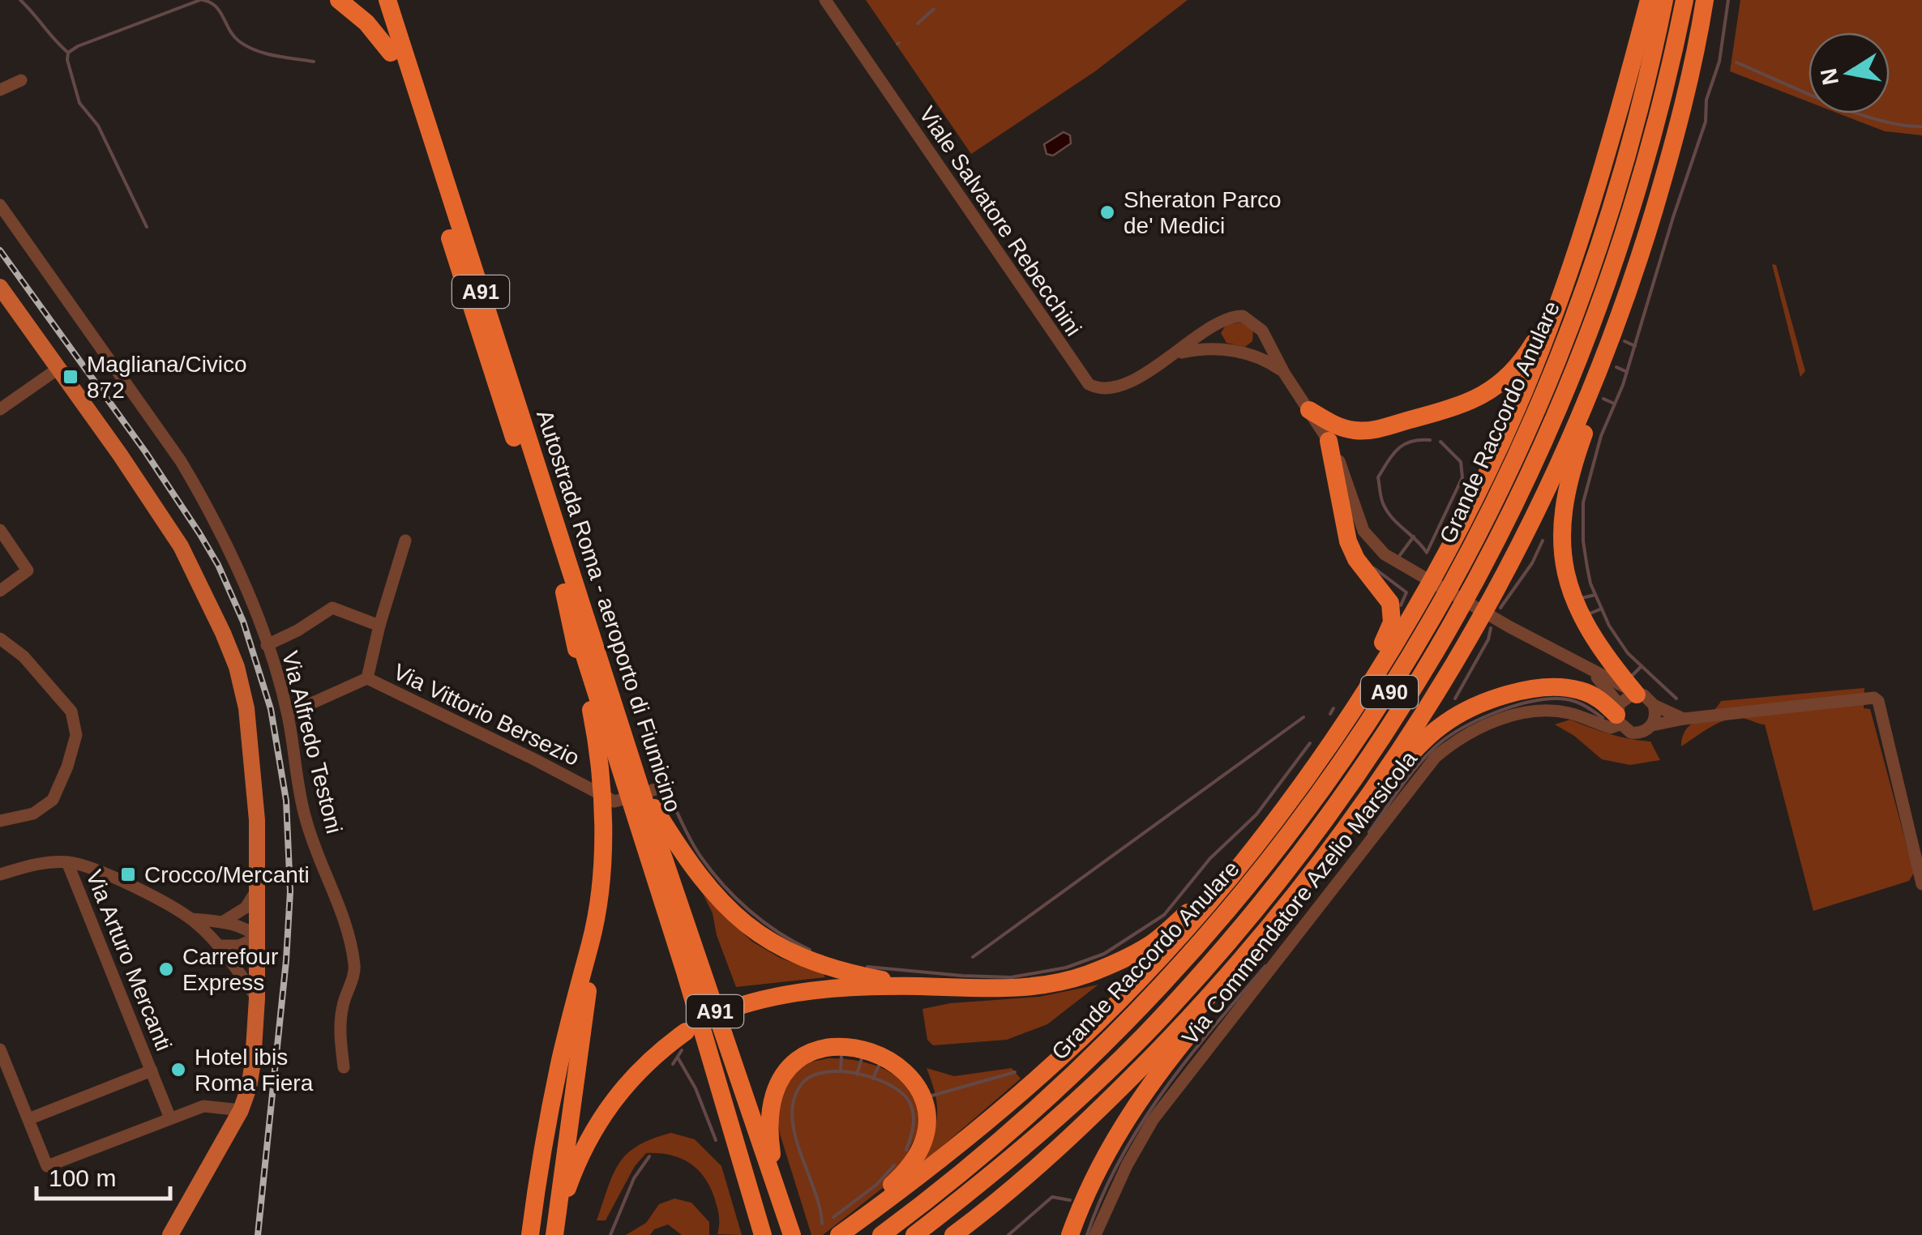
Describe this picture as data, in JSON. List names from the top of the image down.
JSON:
{
  "streets": {
    "highway": [
      "A91",
      "Grande Raccordo Anulare",
      "Autostrada Roma - aeroporto di Fiumicino",
      "A90"
    ],
    "street": [
      "Viale Salvatore Rebecchini",
      "Via Vittorio Bersezio",
      "Via Alfredo Testoni",
      "Via Commendatore Azelio Marsicola",
      "Via Arturo Mercanti"
    ]
  },
  "crossings": [
    ["Viale Salvatore Rebecchini", "Via Commendatore Azelio Marsicola"],
    ["Via Vittorio Bersezio", "Via Alfredo Testoni"]
  ],
  "places": {
    "other": ["Sheraton Parco de' Medici", "Carrefour Express", "Hotel ibis Roma Fiera"],
    "transit": ["Magliana/Civico 872", "Crocco/Mercanti"]
  },
  "scale_bar": "100 m",
  "north": "left"
}
